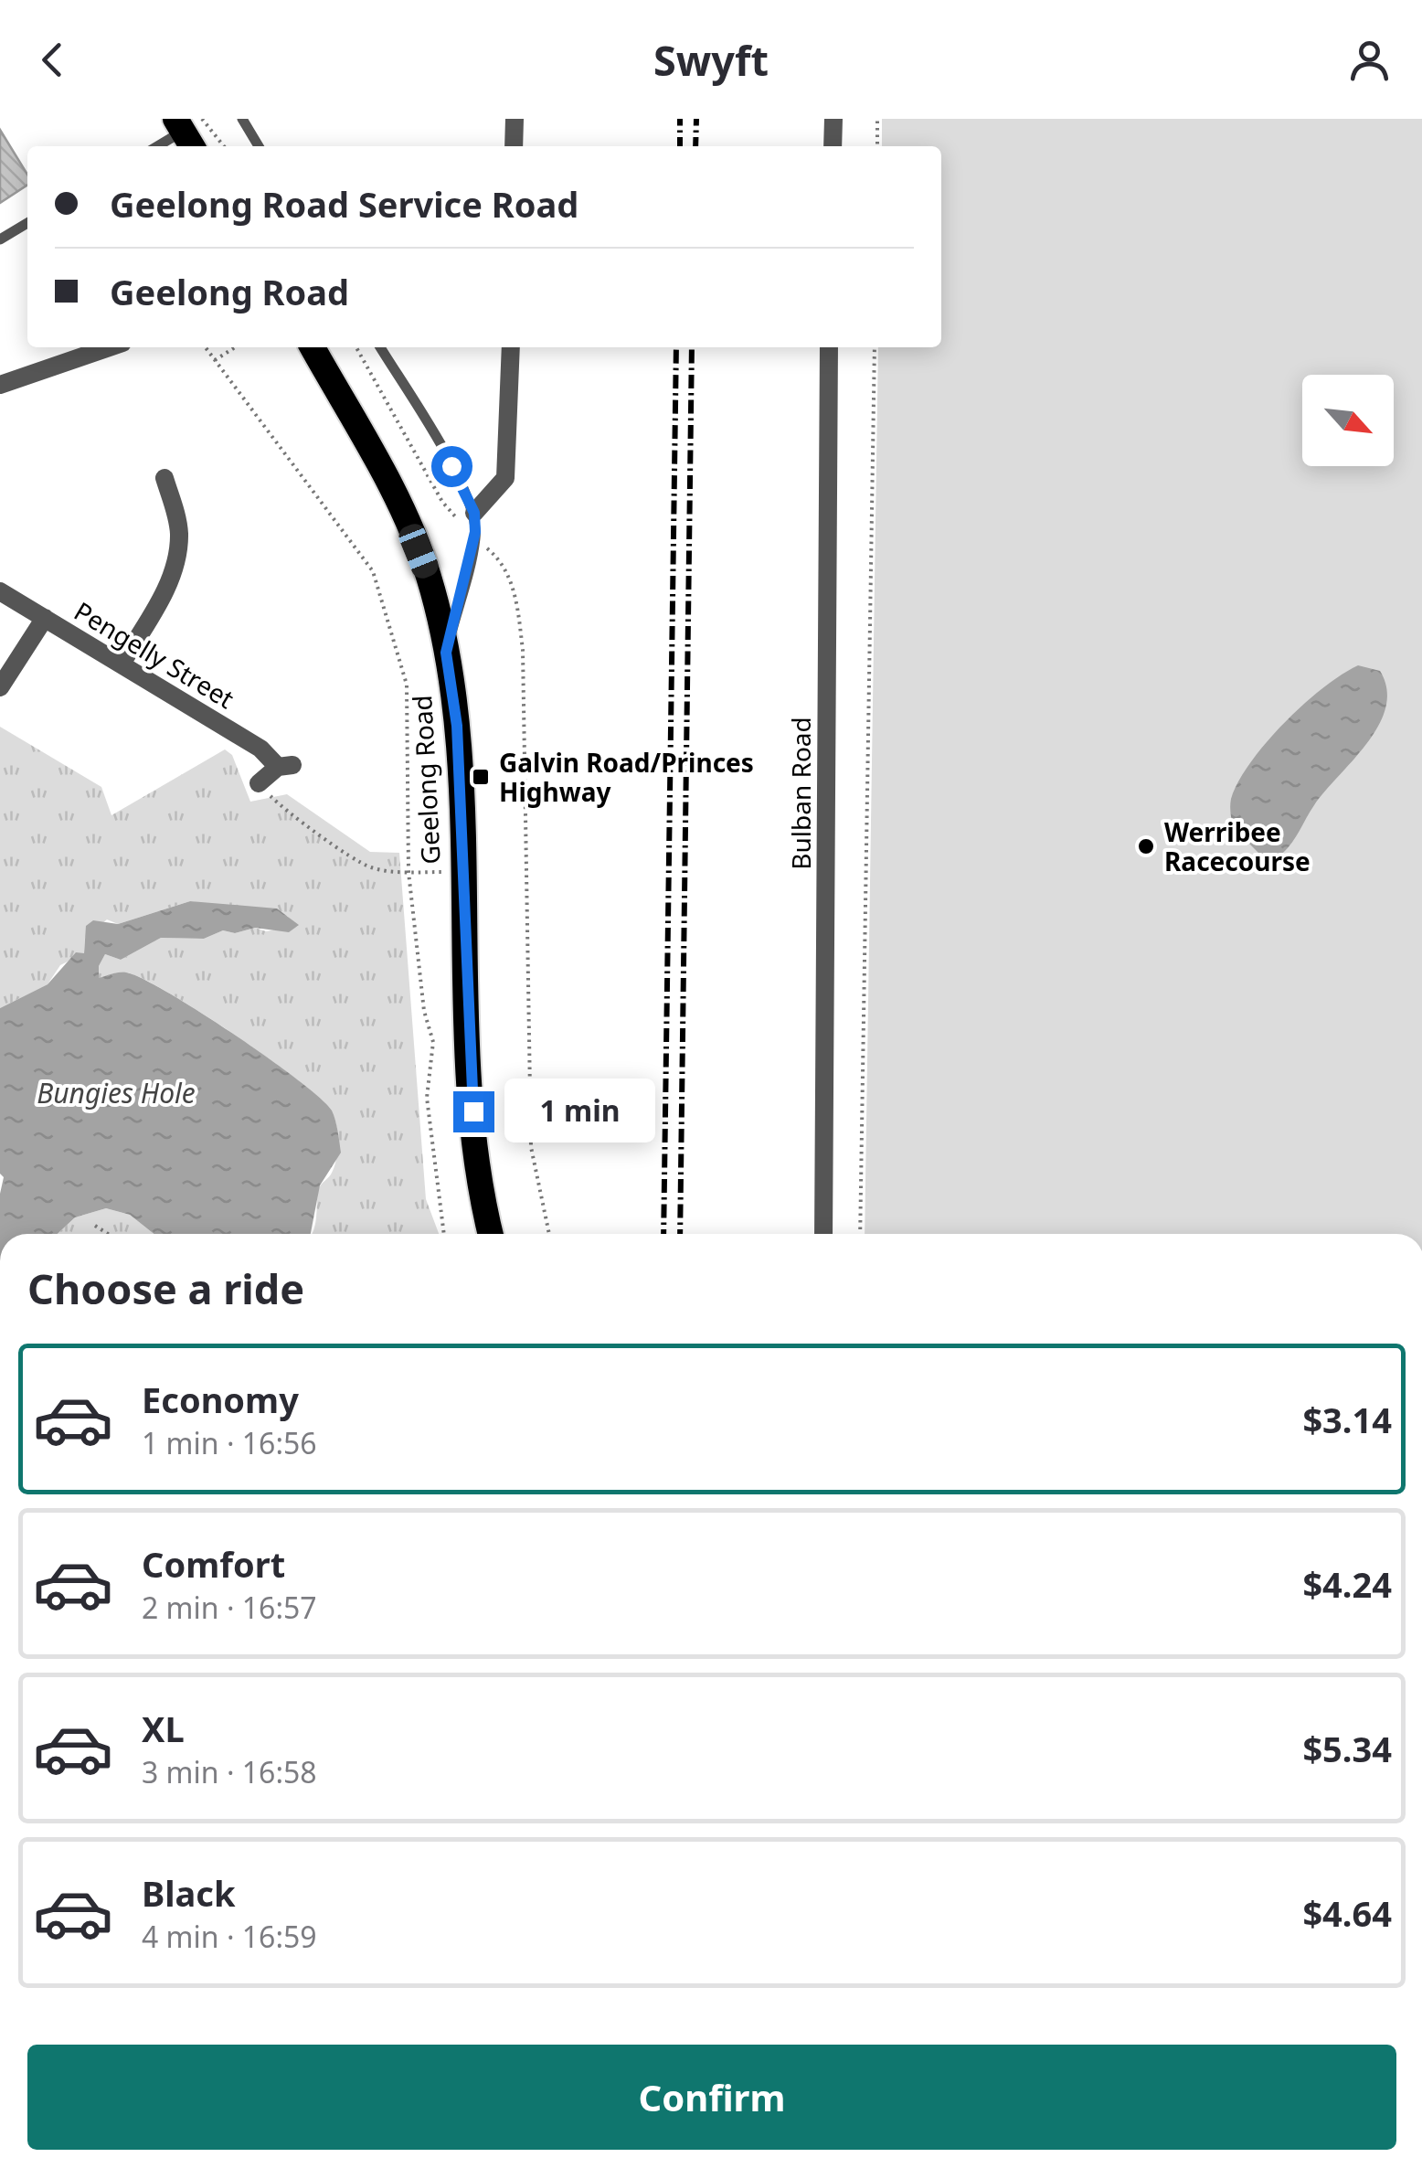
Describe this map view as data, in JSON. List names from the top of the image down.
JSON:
{
  "streets": {
    "highway": ["Geelong Road"],
    "street": ["Pengelly Street", "Bulban Road"]
  },
  "water": ["Bungies Hole"],
  "places": {
    "transit": ["Galvin Road/Princes Highway"],
    "other": ["Werribee Racecourse"]
  },
  "north": "bottom right",
  "page": {
    "header": "Swyft",
    "banner": ["Geelong Road Service Road", "Geelong Road"],
    "bubble": "1 min",
    "heading": "Choose a ride",
    "list": [
      {
        "name": "Economy",
        "note": "1 min · 16:56",
        "value": "$3.14"
      },
      {
        "name": "Comfort",
        "note": "2 min · 16:57",
        "value": "$4.24"
      },
      {
        "name": "XL",
        "note": "3 min · 16:58",
        "value": "$5.34"
      },
      {
        "name": "Black",
        "note": "4 min · 16:59",
        "value": "$4.64"
      }
    ],
    "buttons": "Confirm"
  }
}
